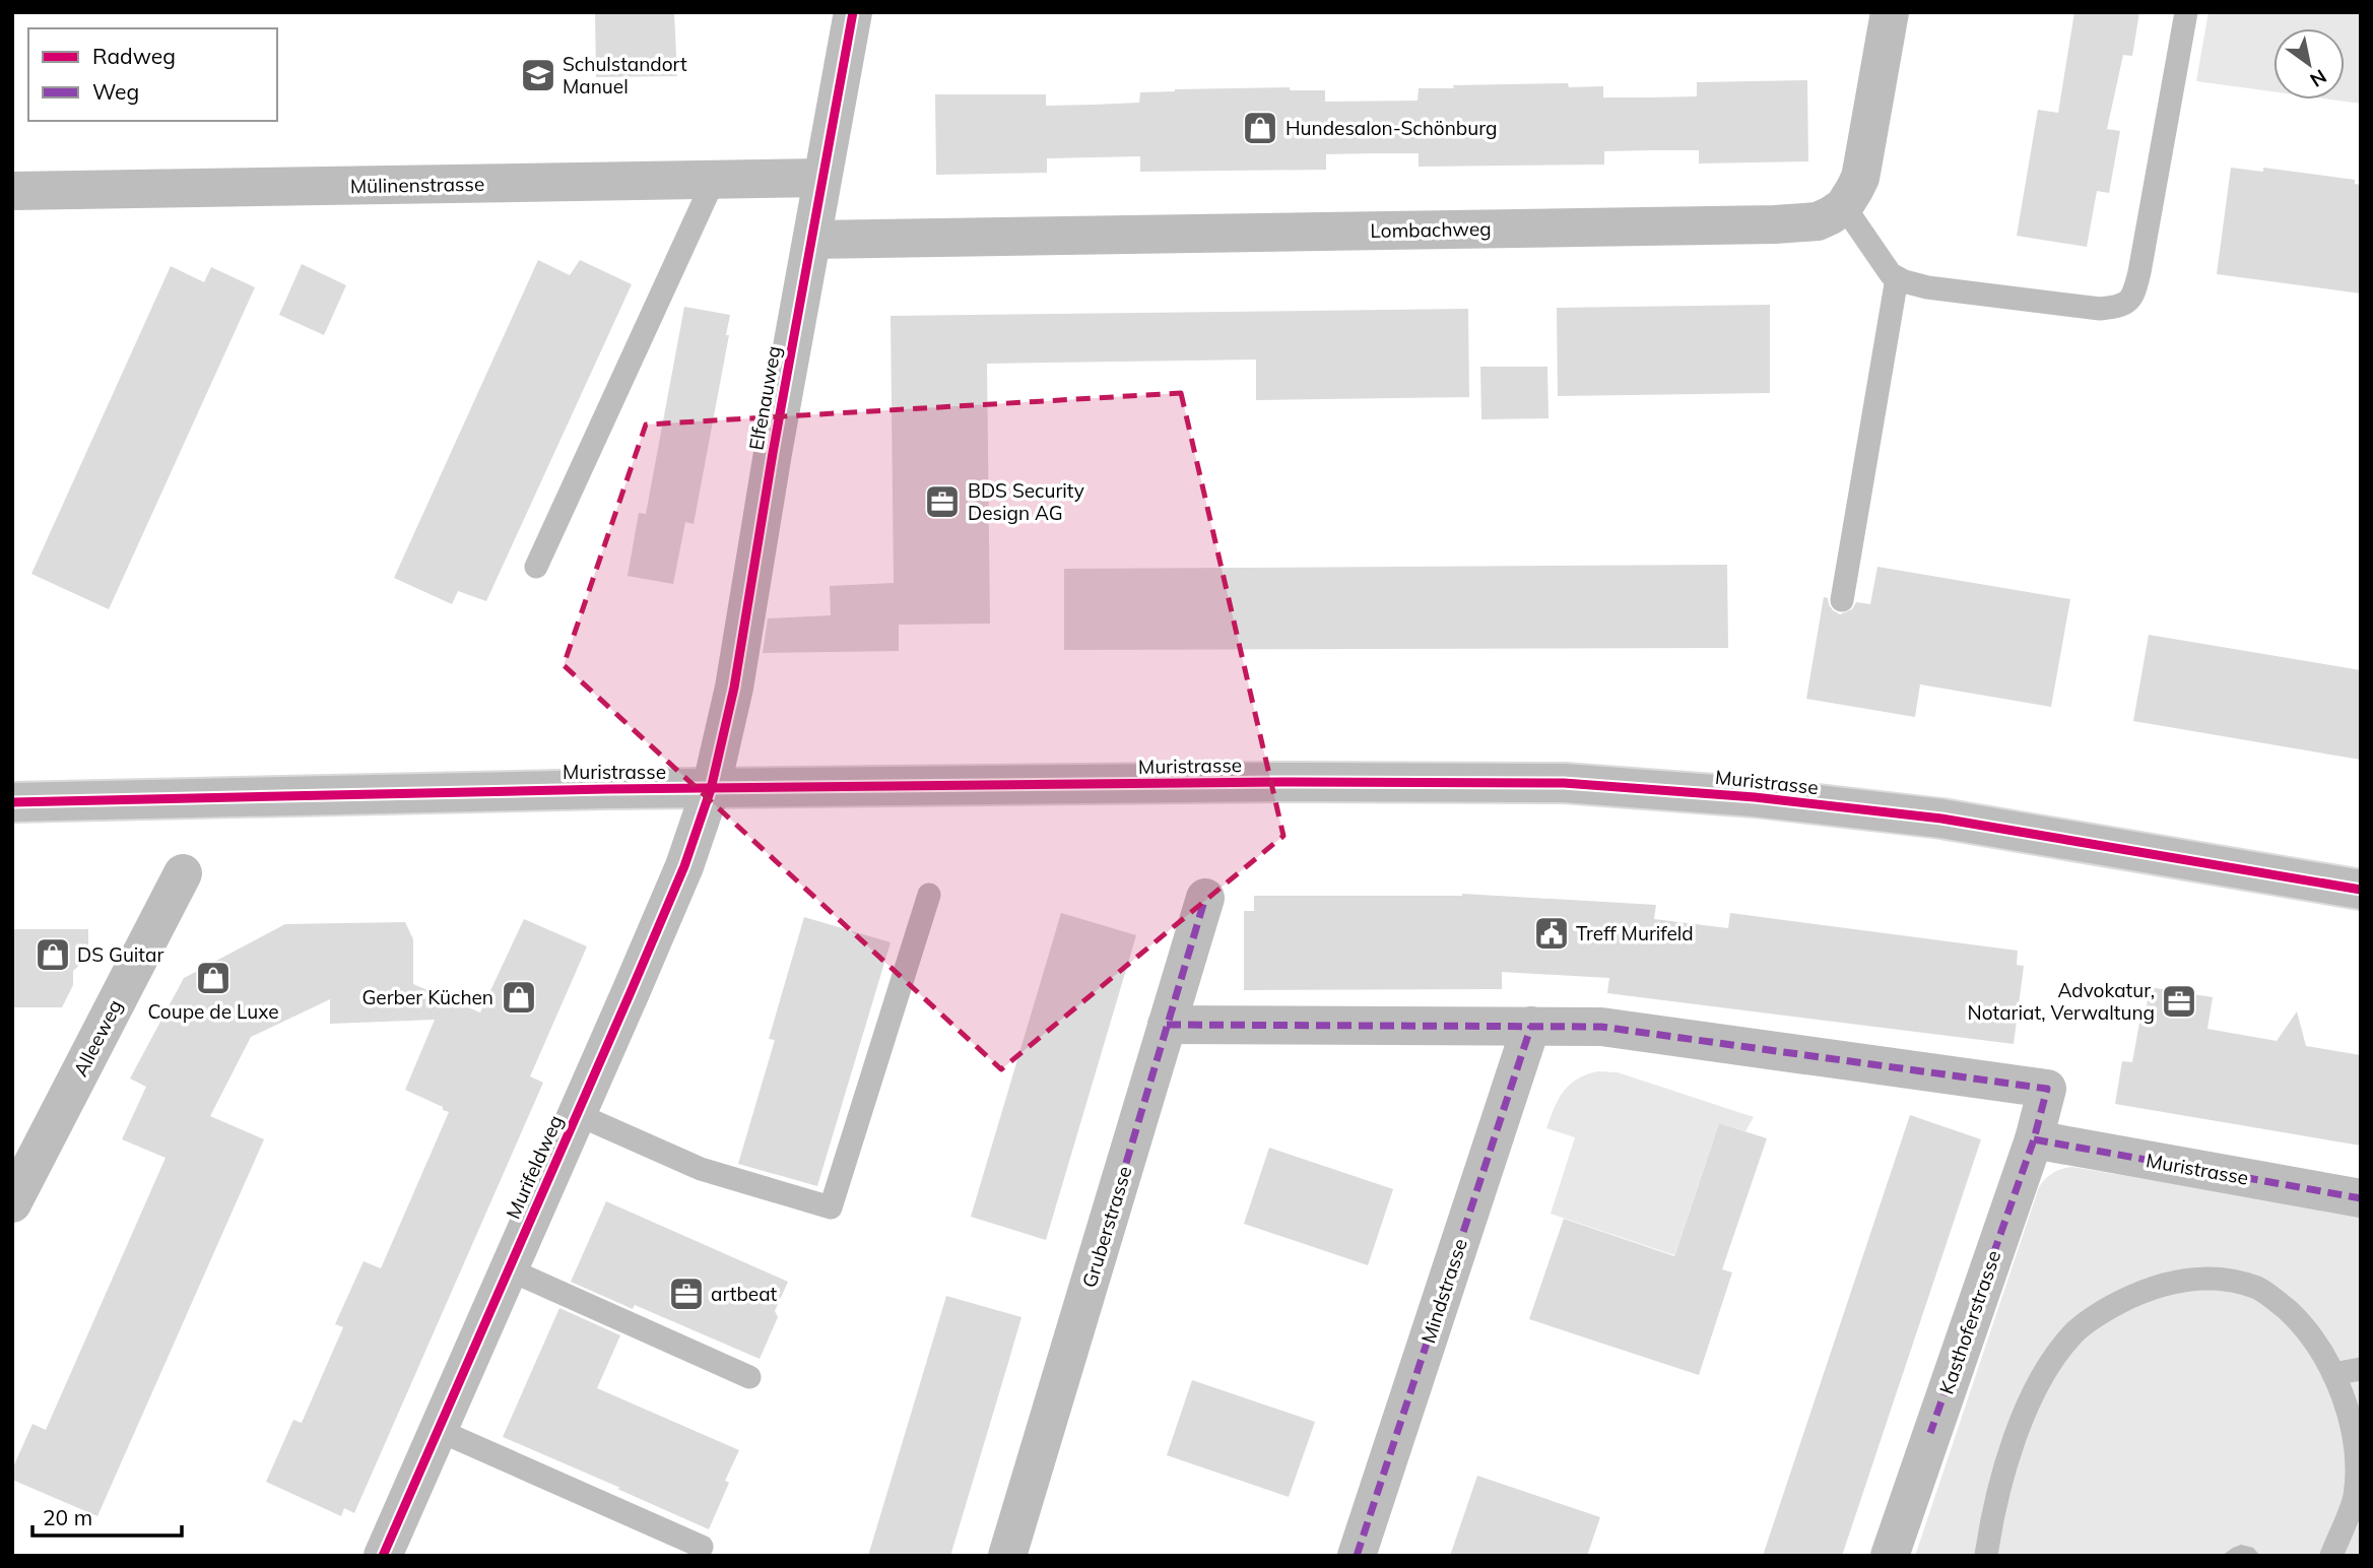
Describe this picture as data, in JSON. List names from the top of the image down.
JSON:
{
  "streets": {
    "street": [
      "Mülinenstrasse",
      "Lombachweg",
      "Elfenauweg",
      "Muristrasse",
      "Alleeweg",
      "Murifeldweg",
      "Gruberstrasse",
      "Mindstrasse",
      "Kasthoferstrasse"
    ]
  },
  "crossings": [
    ["Mülinenstrasse", "Elfenauweg"],
    ["Lombachweg", "Elfenauweg"],
    ["Elfenauweg", "Muristrasse"],
    ["Elfenauweg", "Murifeldweg"],
    ["Muristrasse", "Murifeldweg"],
    ["Muristrasse", "Kasthoferstrasse"],
    ["Mindstrasse", "Kasthoferstrasse"]
  ],
  "places": {
    "school or university": ["Schulstandort Manuel"],
    "shop": [
      "Hundesalon-Schönburg",
      "DS Guitar",
      "Coupe de Luxe",
      "Gerber Küchen"
    ],
    "office": ["BDS Security Design AG", "Advokatur, Notariat, Verwaltung", "artbeat"],
    "public building": ["Treff Murifeld"]
  },
  "legend": ["Radweg", "Weg"],
  "scale_bar": "20 m",
  "north": "bottom right"
}
